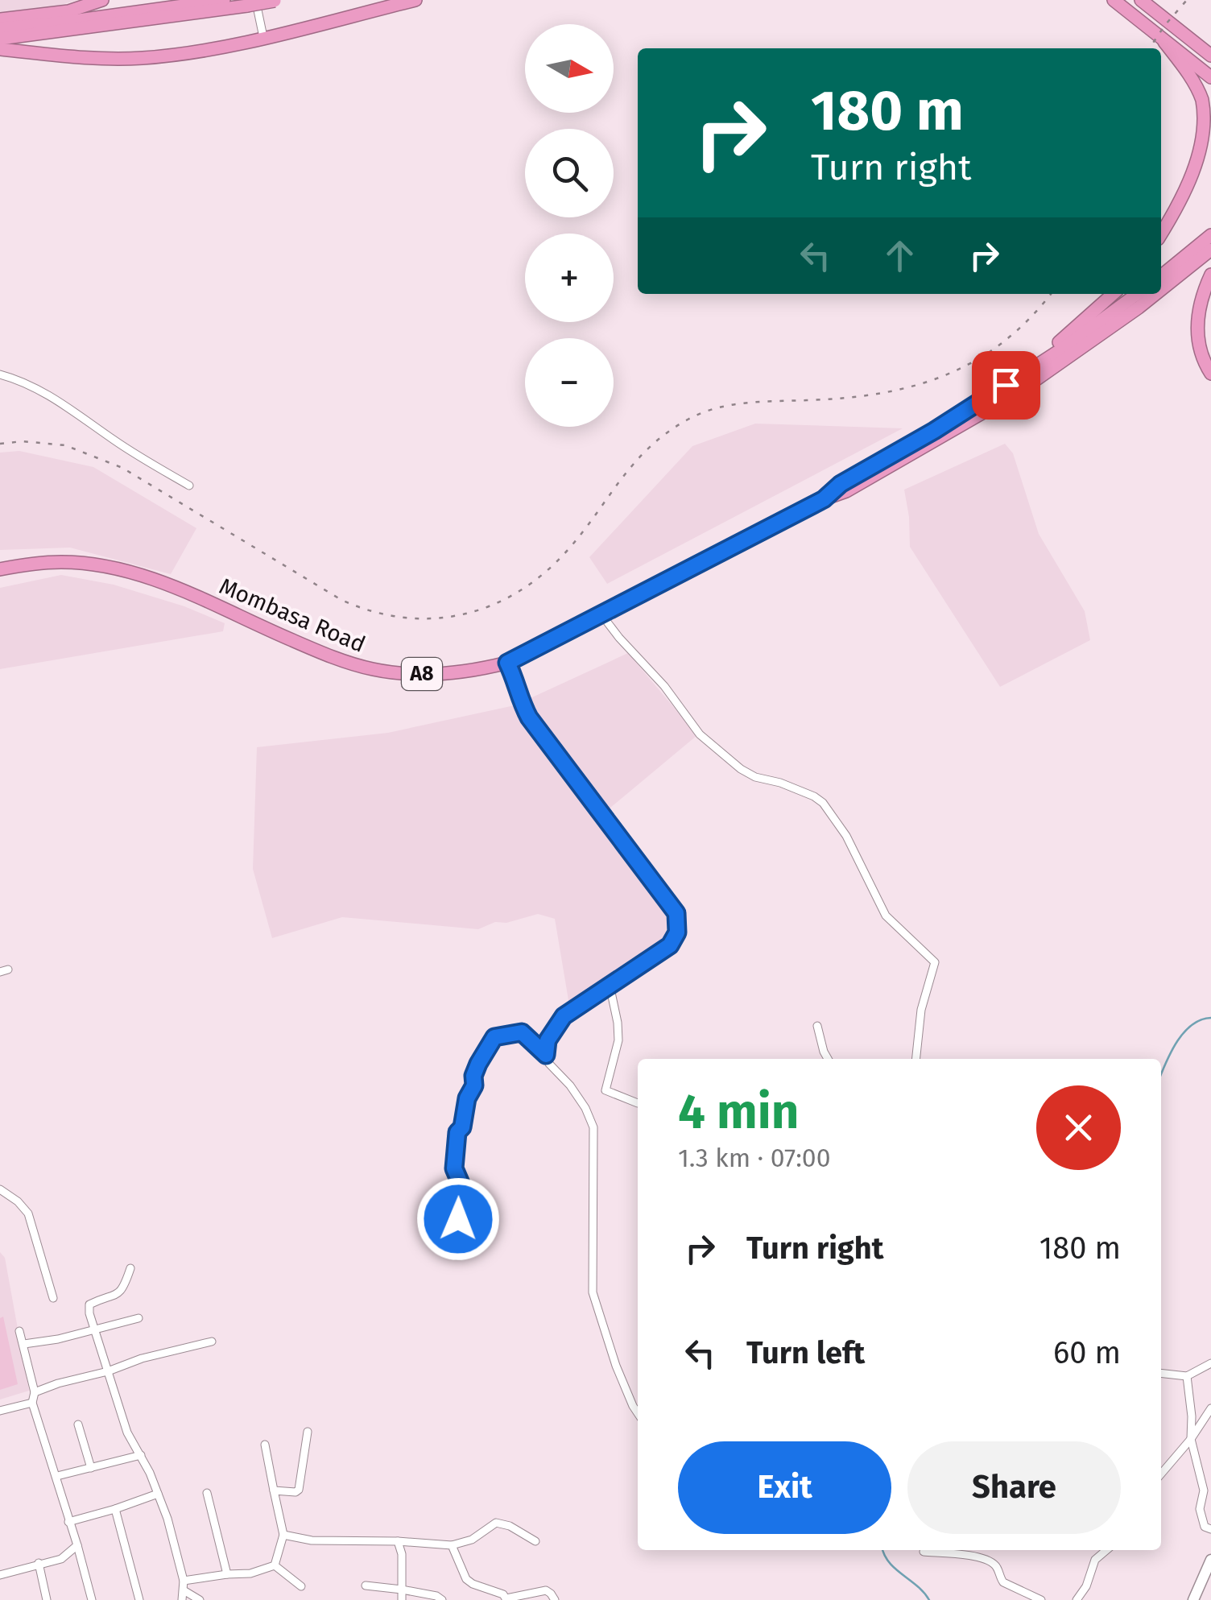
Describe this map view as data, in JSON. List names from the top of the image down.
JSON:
{
  "streets": {
    "highway": ["Mombasa Road", "A8"]
  },
  "north": "right",
  "page": {
    "map_buttons": ["+", "−"],
    "turn": ["180 m", "Turn right"],
    "heading": ["4 min", "1.3 km · 07:00"],
    "list": [
      {
        "name": "Turn right",
        "value": "180 m"
      },
      {
        "name": "Turn left",
        "value": "60 m"
      }
    ],
    "buttons": ["Exit", "Share"]
  }
}
